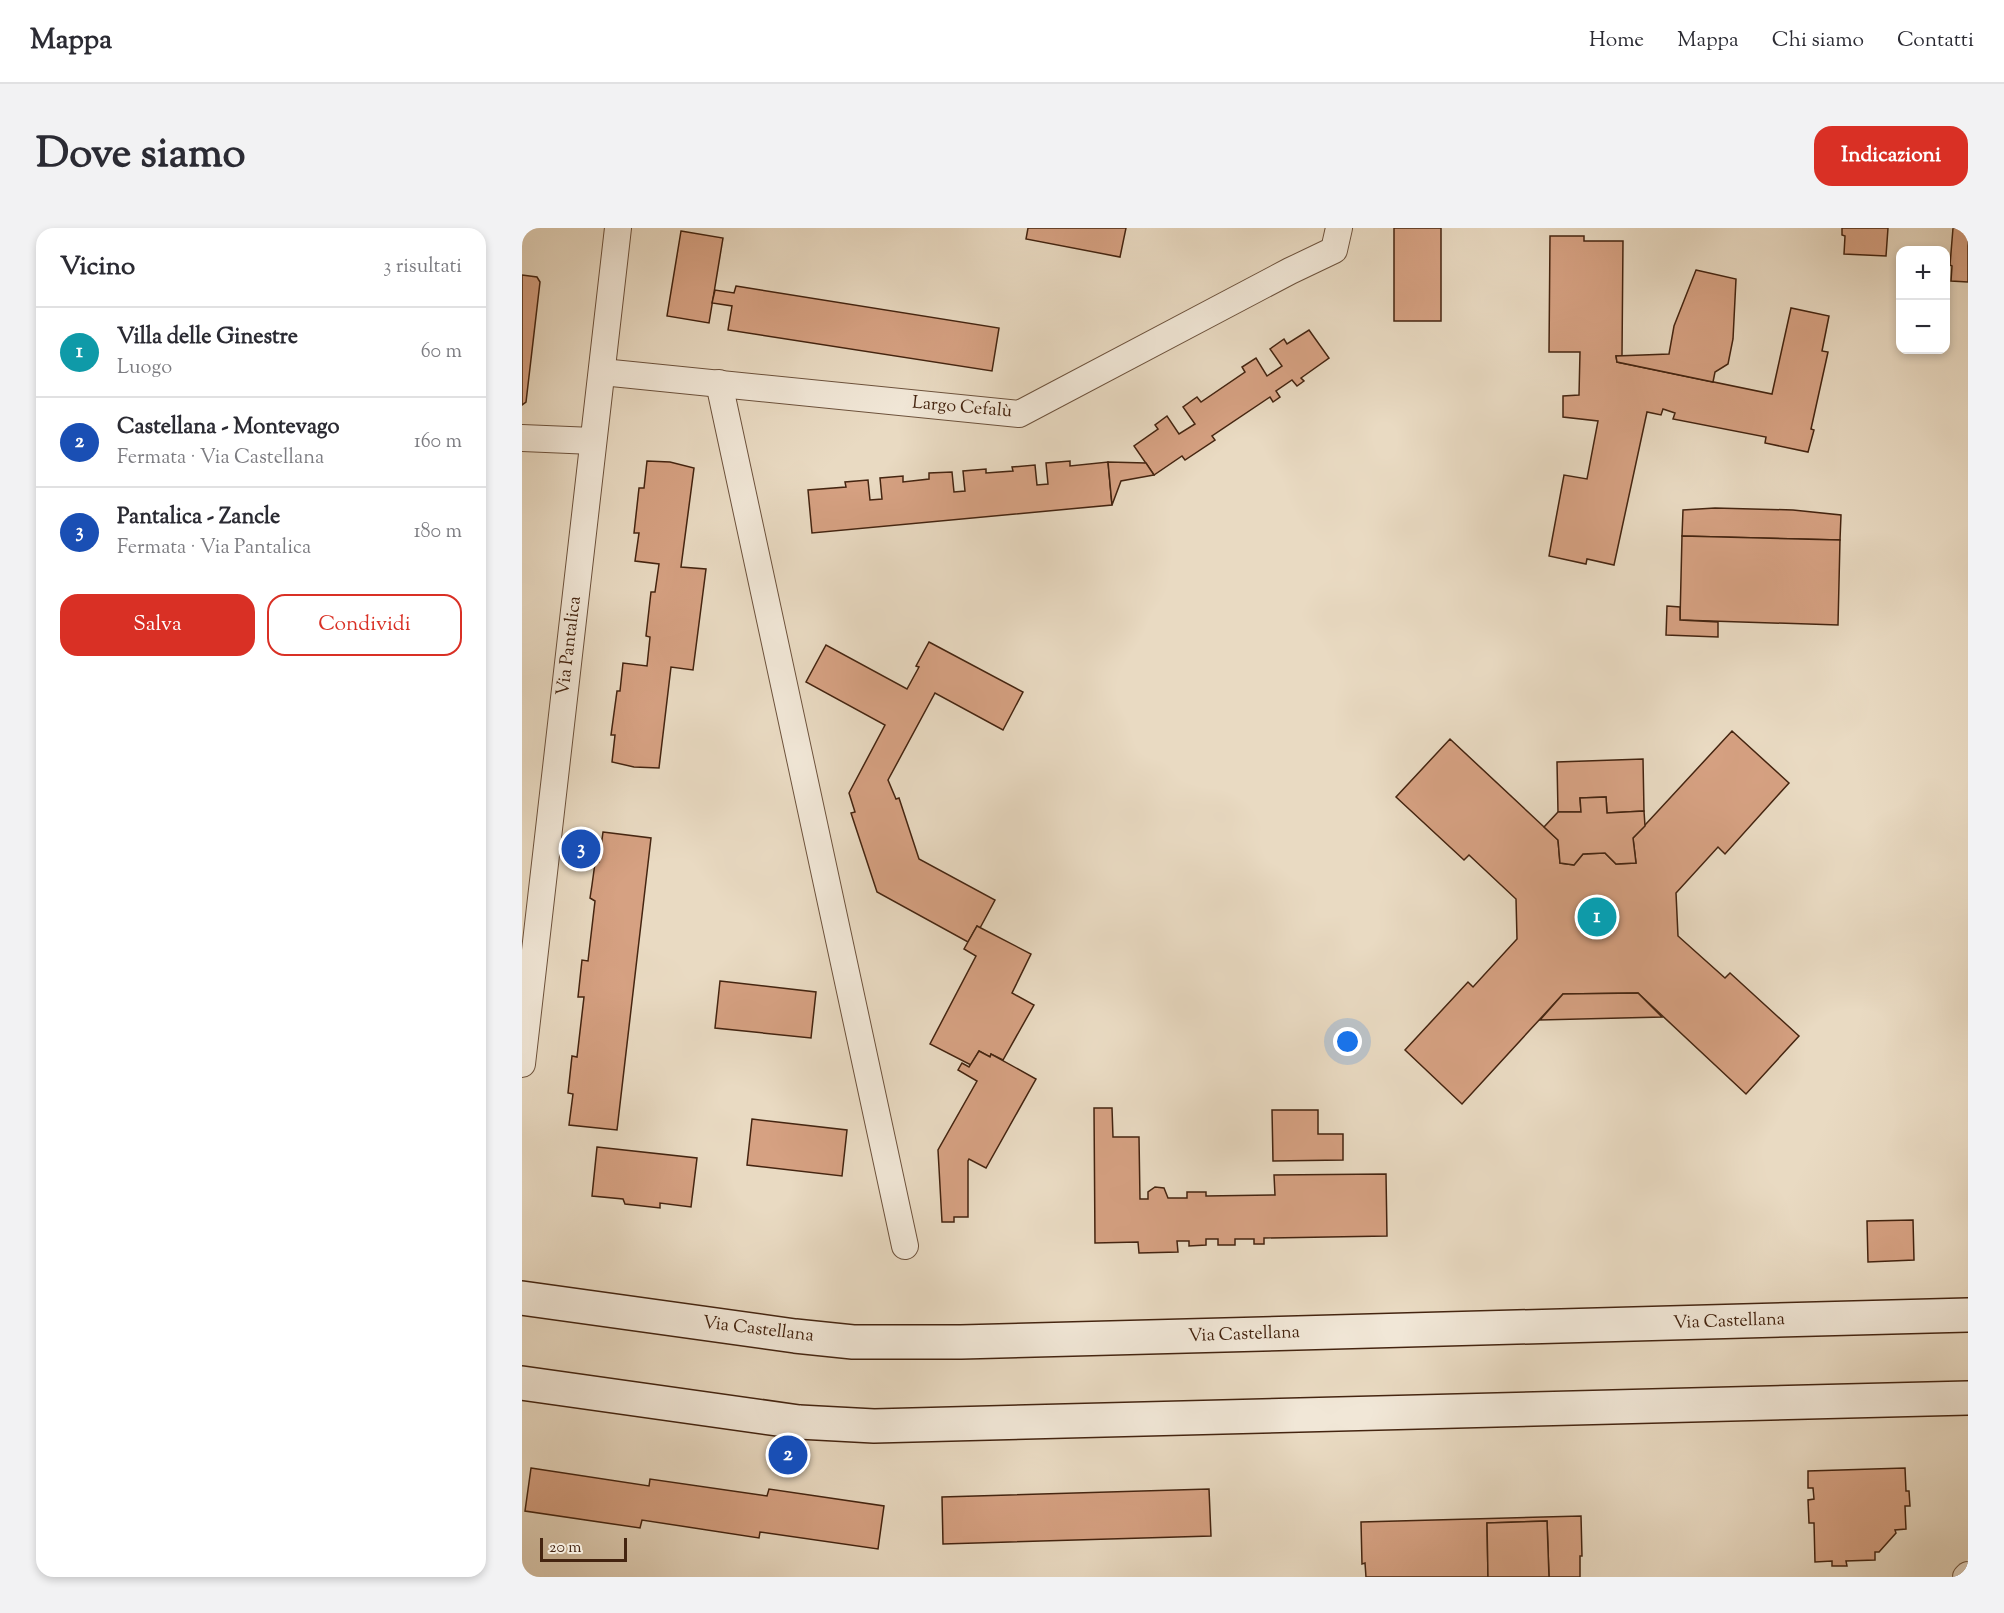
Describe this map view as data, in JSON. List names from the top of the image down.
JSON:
{
  "streets": {
    "main road": ["Via Castellana"],
    "street": ["Largo Cefalù", "Via Pantalica"]
  },
  "crossings": [
    ["Largo Cefalù", "Via Pantalica"]
  ],
  "scale_bar": "20 m",
  "page": {
    "header": "Mappa",
    "nav": [
      "Home",
      "Mappa",
      "Chi siamo",
      "Contatti"
    ],
    "title": "Dove siamo",
    "buttons": [
      "Indicazioni",
      ["Salva", "Condividi"]
    ],
    "heading": ["Vicino", "3 risultati"],
    "map_buttons": ["+", "−"],
    "list": [
      {
        "mark": "1",
        "name": "Villa delle Ginestre",
        "note": "Luogo",
        "value": "60 m"
      },
      {
        "mark": "2",
        "name": "Castellana - Montevago",
        "note": "Fermata · Via Castellana",
        "value": "160 m"
      },
      {
        "mark": "3",
        "name": "Pantalica - Zancle",
        "note": "Fermata · Via Pantalica",
        "value": "180 m"
      }
    ],
    "pins": ["3", "1", "2"],
    "scale": "20 m"
  }
}
